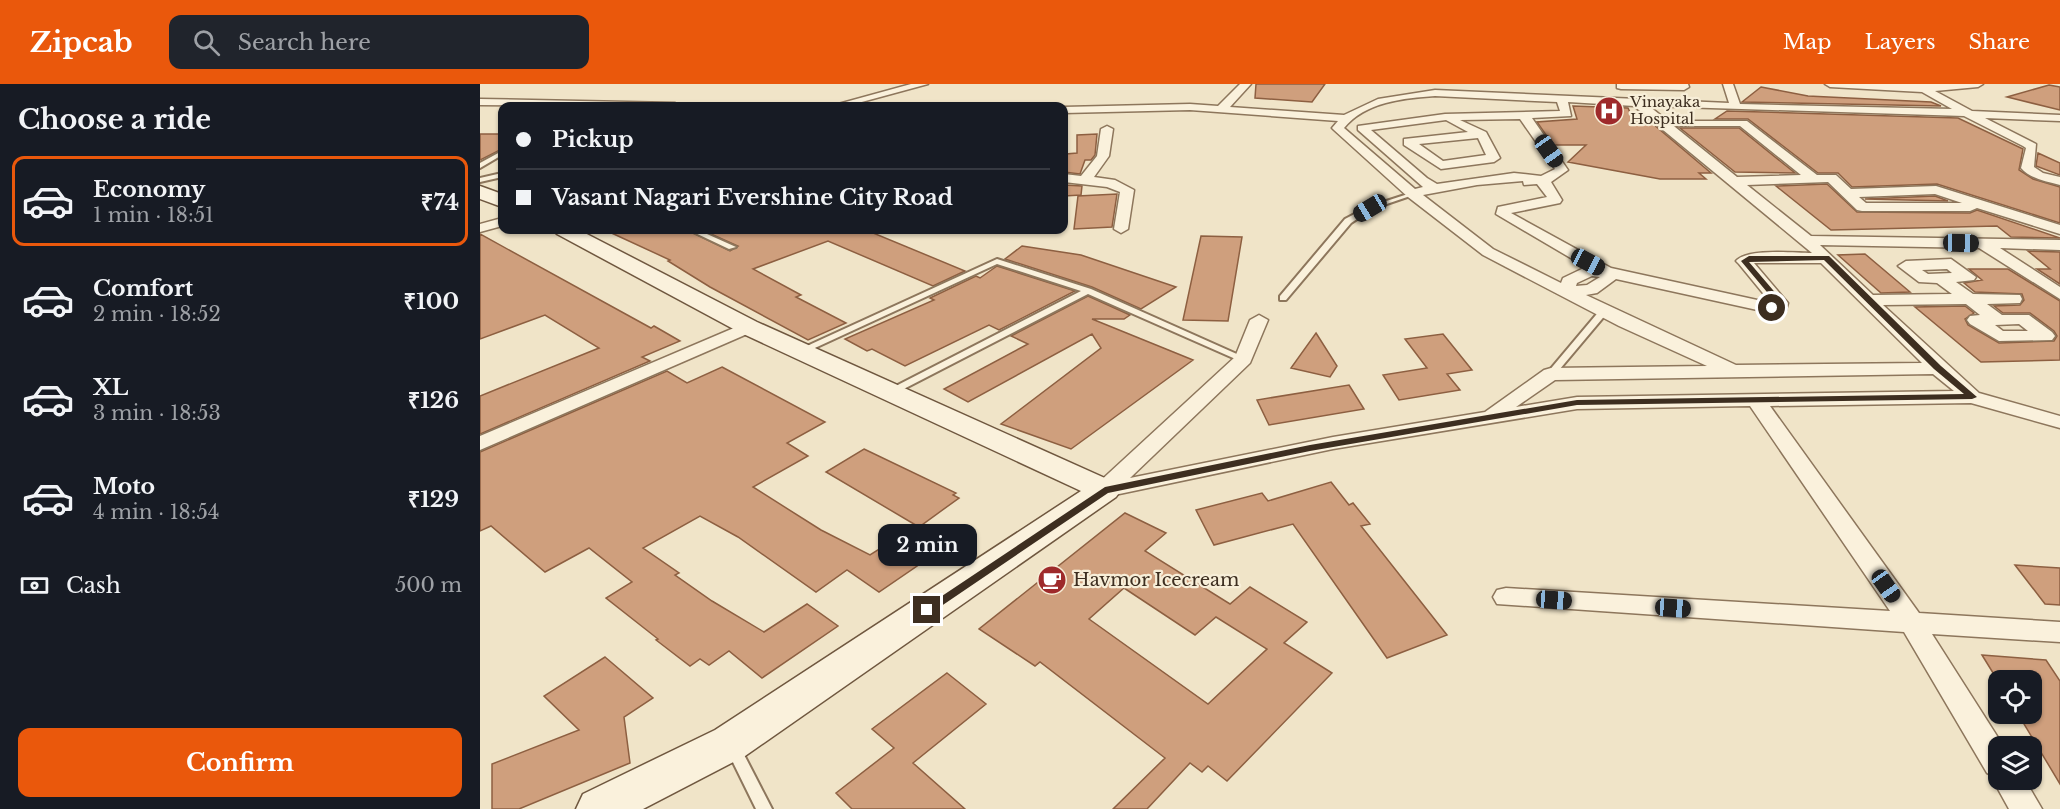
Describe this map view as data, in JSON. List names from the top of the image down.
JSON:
{
  "places": {
    "hospital": ["Vinayaka Hospital"],
    "cafe": ["Havmor Icecream"]
  },
  "page": {
    "header": "Zipcab",
    "search": "Search here",
    "nav": ["Map", "Layers", "Share"],
    "heading": "Choose a ride",
    "banner": ["Pickup", "Vasant Nagari Evershine City Road"],
    "list": [
      {
        "name": "Economy",
        "note": "1 min · 18:51",
        "value": "₹74"
      },
      {
        "name": "Comfort",
        "note": "2 min · 18:52",
        "value": "₹100"
      },
      {
        "name": "XL",
        "note": "3 min · 18:53",
        "value": "₹126"
      },
      {
        "name": "Moto",
        "note": "4 min · 18:54",
        "value": "₹129"
      }
    ],
    "bubble": "2 min",
    "pay": ["Cash", "500 m"],
    "buttons": "Confirm"
  }
}
